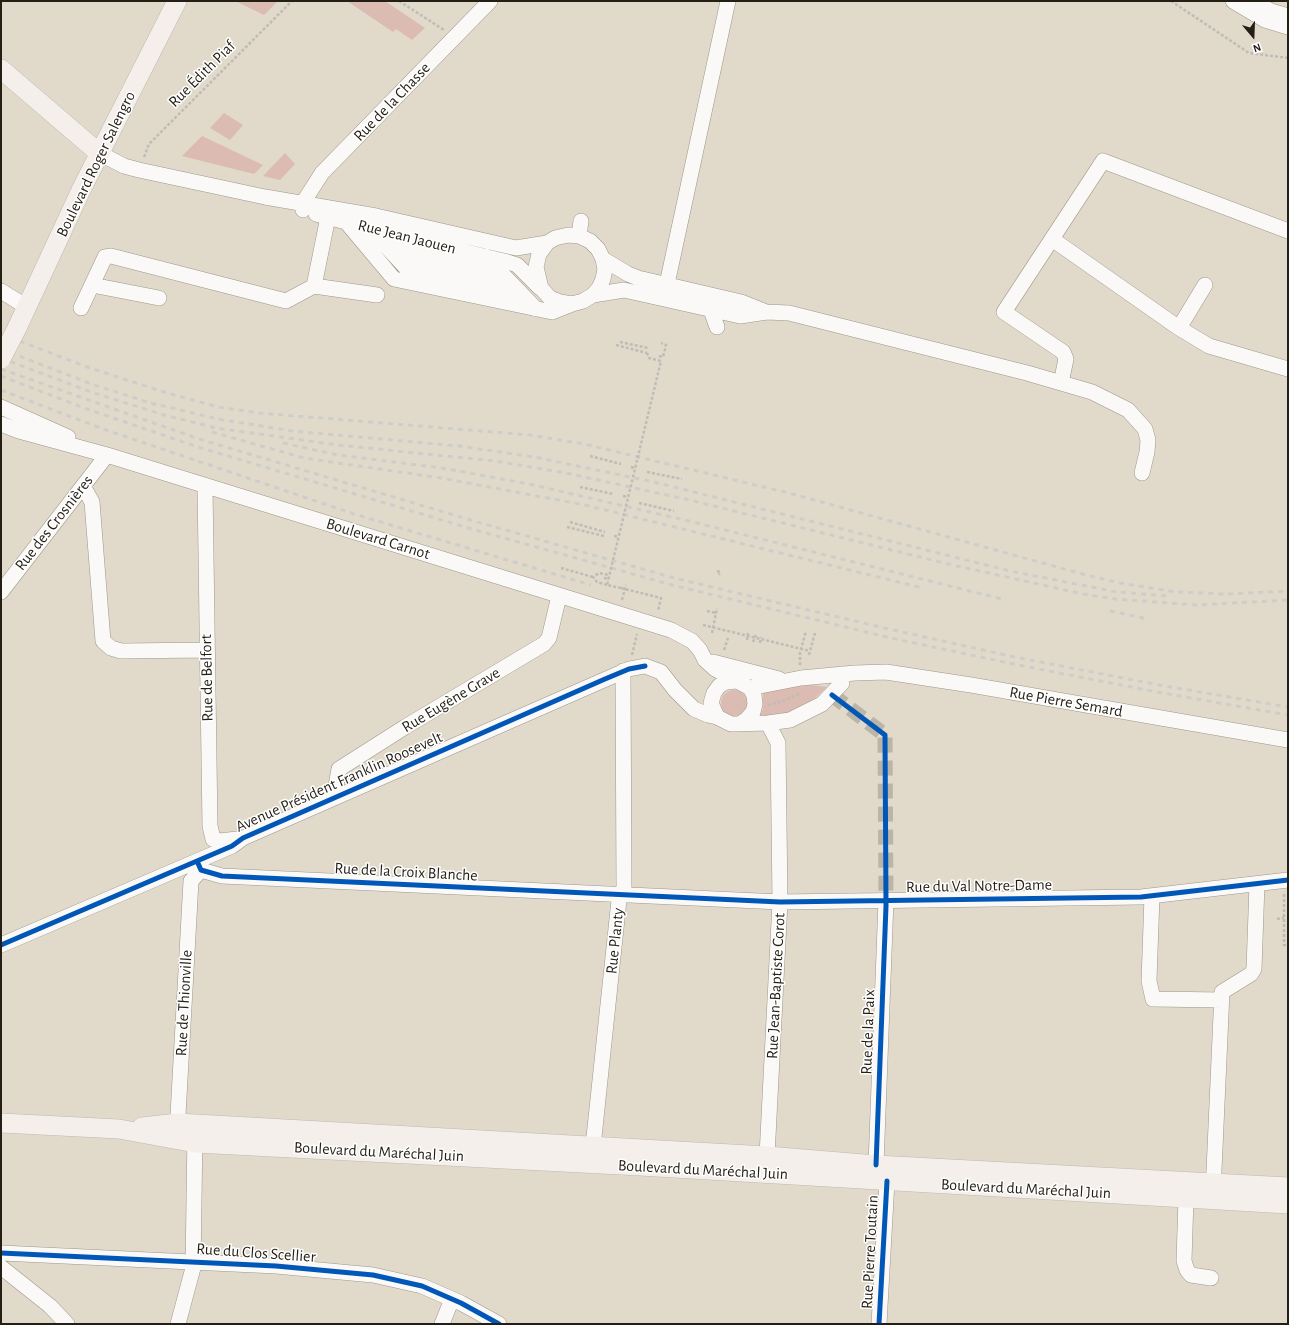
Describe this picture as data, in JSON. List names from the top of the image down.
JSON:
{
  "streets": {
    "main road": ["Boulevard Roger Salengro", "Boulevard du Maréchal Juin"],
    "street": [
      "Rue de la Chasse",
      "Rue Jean Jaouen",
      "Rue des Crosnières",
      "Boulevard Carnot",
      "Rue de Belfort",
      "Rue Eugène Grave",
      "Rue Pierre Semard",
      "Avenue Président Franklin Roosevelt",
      "Rue de la Croix Blanche",
      "Rue du Val Notre-Dame",
      "Rue Planty",
      "Rue Jean-Baptiste Corot",
      "Rue de Thionville",
      "Rue de la Paix",
      "Rue Pierre Toutain",
      "Rue du Clos Scellier"
    ],
    "path": ["Rue Édith Piaf"]
  },
  "crossings": [
    ["Rue Édith Piaf", "Rue Jean Jaouen"],
    ["Rue de la Chasse", "Rue Jean Jaouen"],
    ["Boulevard Roger Salengro", "Rue Jean Jaouen"],
    ["Rue des Crosnières", "Boulevard Carnot"],
    ["Boulevard Carnot", "Rue de Belfort"],
    ["Boulevard Carnot", "Rue Eugène Grave"],
    ["Boulevard Carnot", "Avenue Président Franklin Roosevelt"],
    ["Rue de Belfort", "Avenue Président Franklin Roosevelt"],
    ["Rue Eugène Grave", "Avenue Président Franklin Roosevelt"],
    ["Avenue Président Franklin Roosevelt", "Rue de la Croix Blanche"],
    ["Avenue Président Franklin Roosevelt", "Rue Planty"],
    ["Avenue Président Franklin Roosevelt", "Rue de Thionville"],
    ["Rue de la Croix Blanche", "Rue du Val Notre-Dame"],
    ["Rue de la Croix Blanche", "Rue Planty"],
    ["Rue de la Croix Blanche", "Rue de Thionville"],
    ["Rue du Val Notre-Dame", "Rue Planty"],
    ["Rue du Val Notre-Dame", "Rue Jean-Baptiste Corot"],
    ["Rue du Val Notre-Dame", "Rue de la Paix"],
    ["Rue Planty", "Boulevard du Maréchal Juin"],
    ["Rue Jean-Baptiste Corot", "Boulevard du Maréchal Juin"],
    ["Rue de Thionville", "Boulevard du Maréchal Juin"],
    ["Rue de Thionville", "Rue du Clos Scellier"],
    ["Rue de la Paix", "Boulevard du Maréchal Juin"],
    ["Rue de la Paix", "Rue Pierre Toutain"],
    ["Boulevard du Maréchal Juin", "Rue Pierre Toutain"]
  ],
  "north": "bottom"
}
